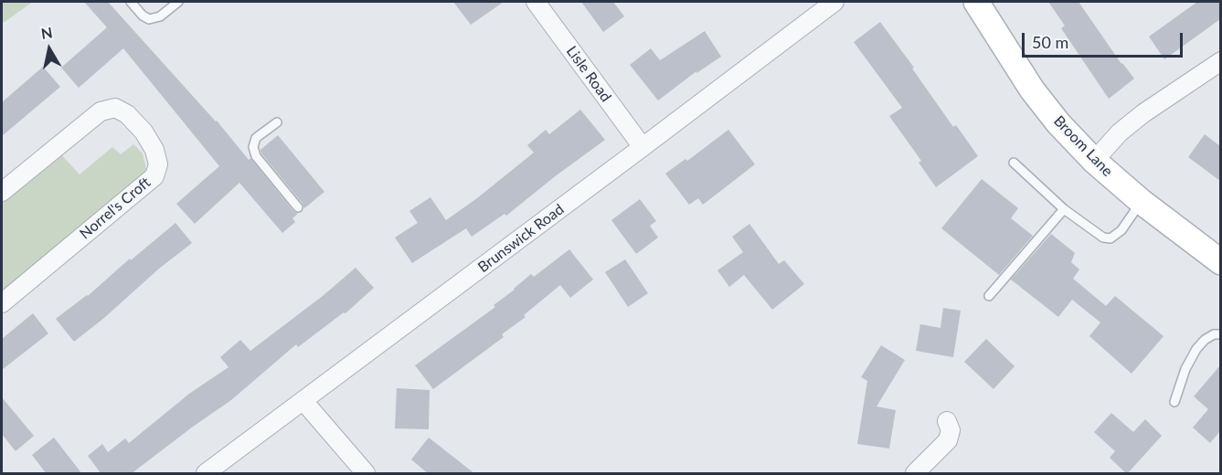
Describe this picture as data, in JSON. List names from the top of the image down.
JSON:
{
  "streets": {
    "main road": ["Broom Lane"],
    "street": ["Lisle Road", "Norrel's Croft", "Brunswick Road"]
  },
  "crossings": [
    ["Lisle Road", "Brunswick Road"]
  ],
  "scale_bar": "50 m",
  "north": "top"
}
